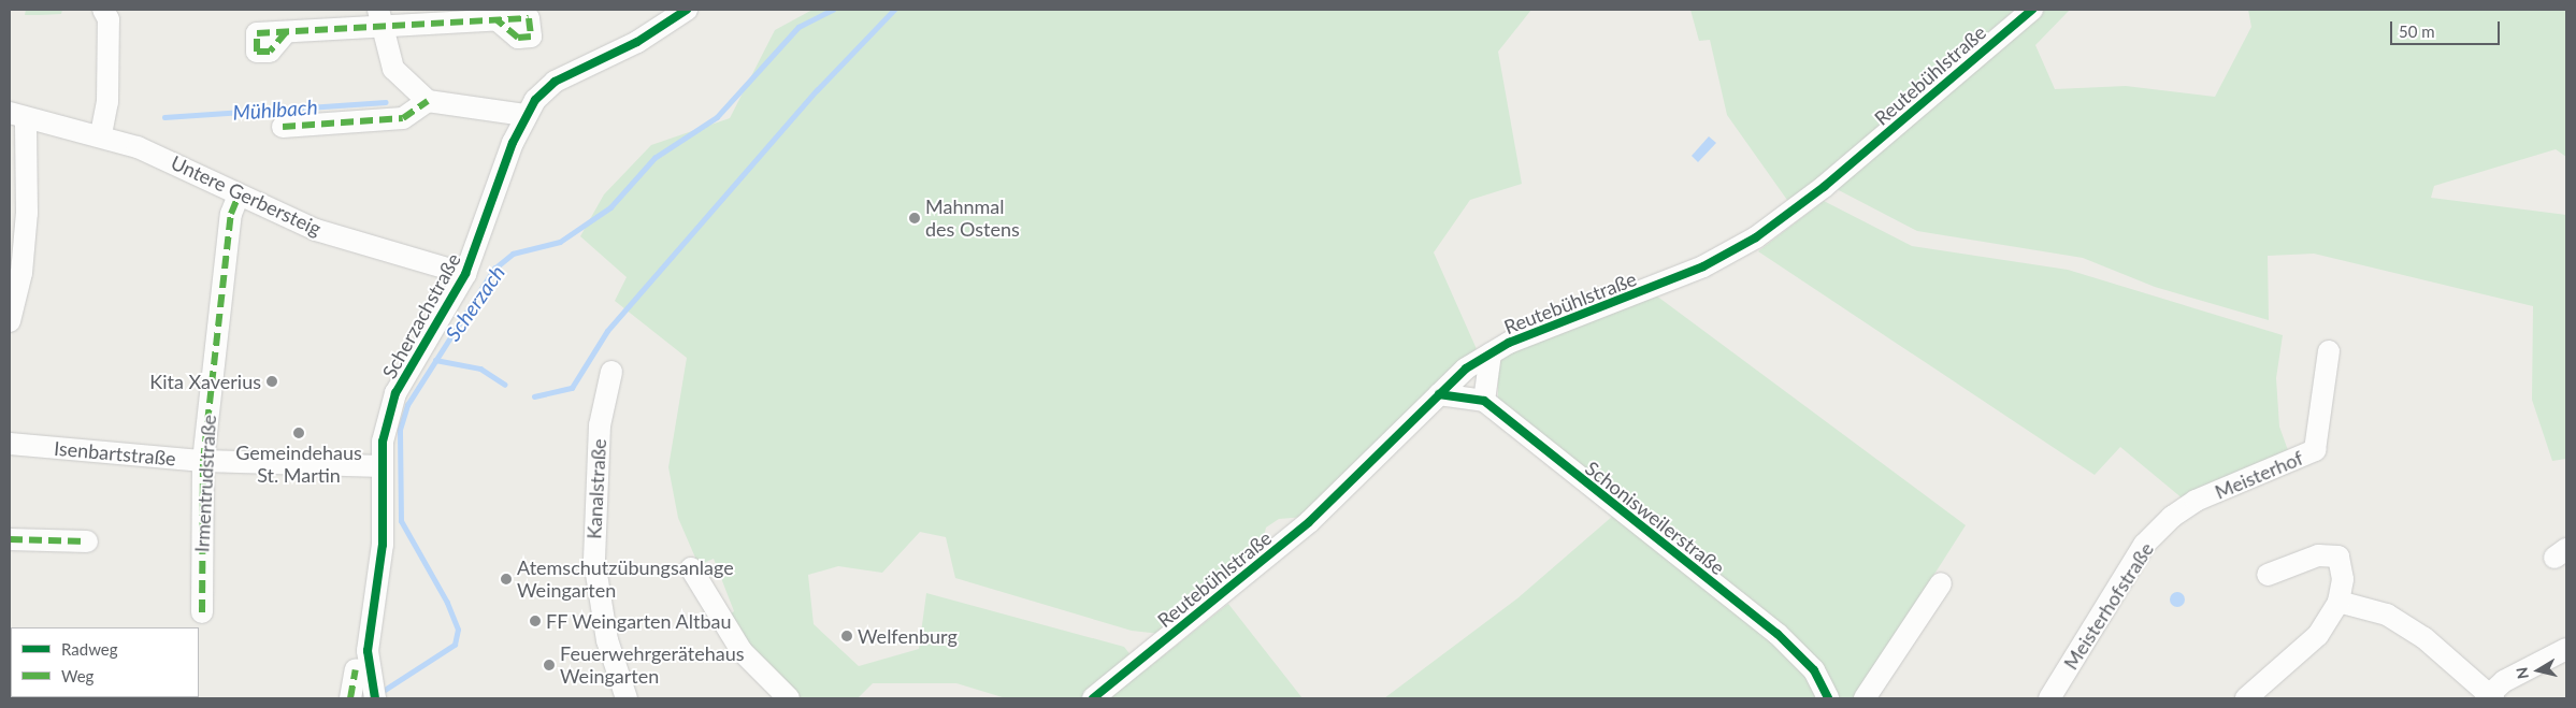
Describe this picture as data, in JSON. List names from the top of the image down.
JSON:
{
  "streets": {
    "street": [
      "Reutebühlstraße",
      "Untere Gerbersteig",
      "Scherzachstraße",
      "Isenbartstraße",
      "Meisterhof",
      "Irmentrudstraße",
      "Kanalstraße",
      "Schonisweilerstraße",
      "Meisterhofstraße"
    ]
  },
  "crossings": [
    ["Reutebühlstraße", "Schonisweilerstraße"],
    ["Untere Gerbersteig", "Scherzachstraße"],
    ["Untere Gerbersteig", "Irmentrudstraße"],
    ["Scherzachstraße", "Isenbartstraße"],
    ["Isenbartstraße", "Irmentrudstraße"],
    ["Meisterhof", "Meisterhofstraße"]
  ],
  "water": ["Mühlbach", "Scherzach"],
  "places": [
    "Mahnmal des Ostens",
    "Kita Xaverius",
    "Gemeindehaus St. Martin",
    "Atemschutzübungsanlage Weingarten",
    "FF Weingarten Altbau",
    "Welfenburg",
    "Feuerwehrgerätehaus Weingarten"
  ],
  "legend": ["Radweg", "Weg"],
  "scale_bar": "50 m",
  "north": "left"
}
